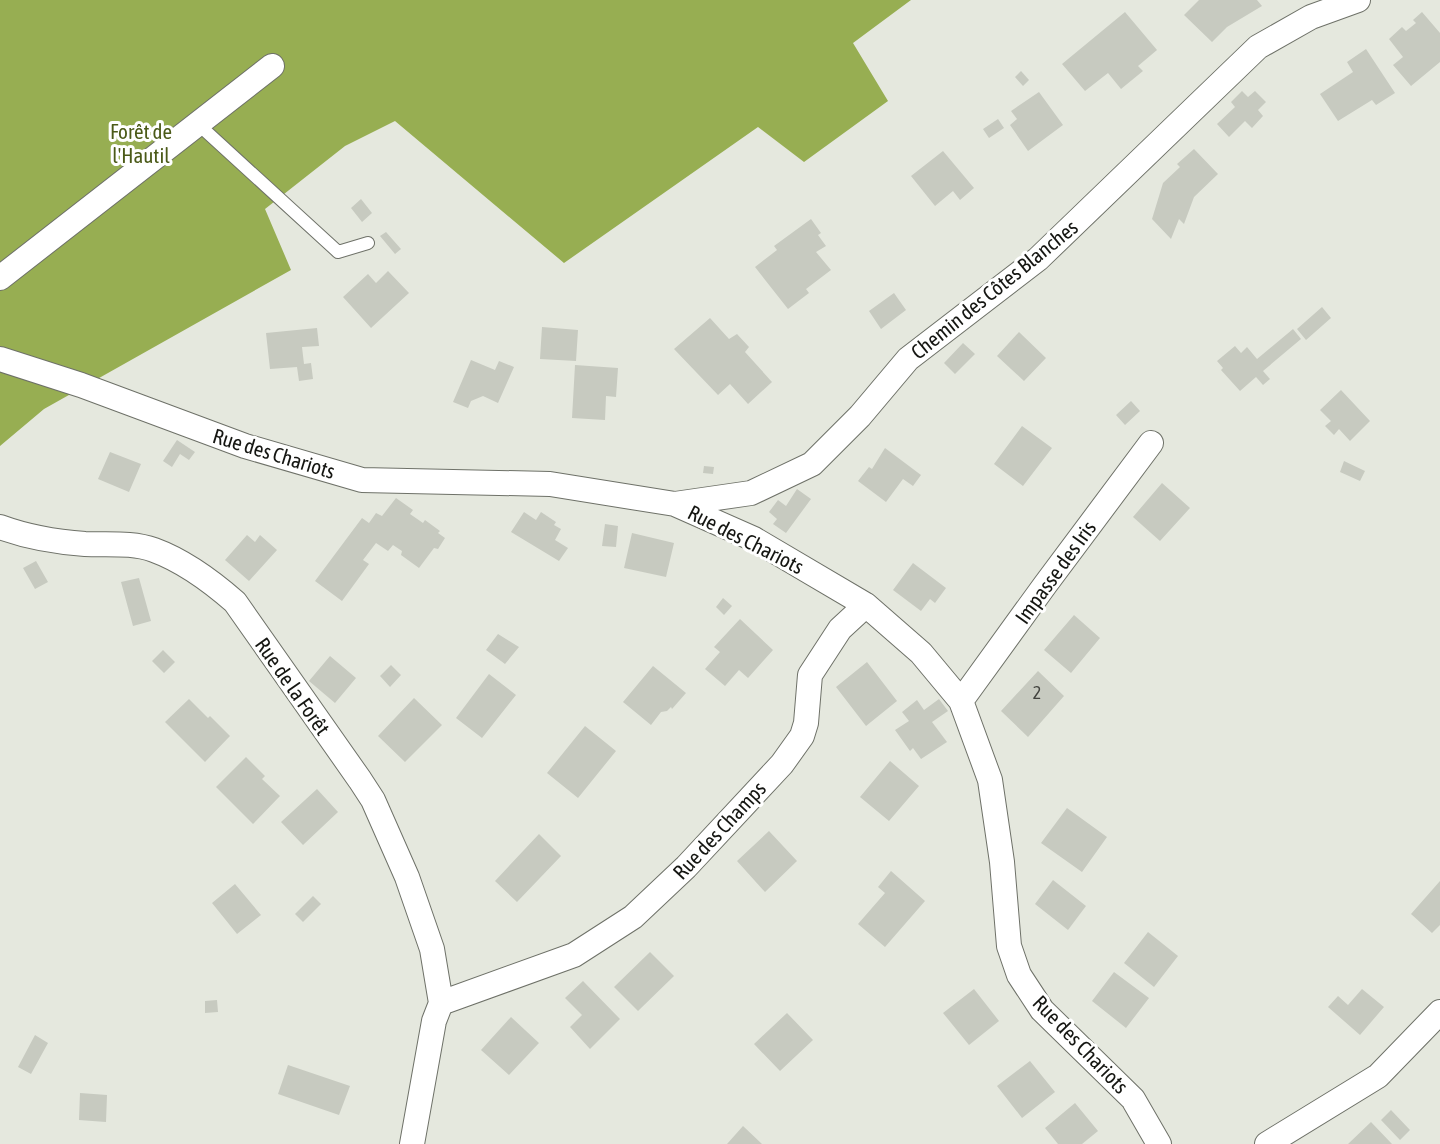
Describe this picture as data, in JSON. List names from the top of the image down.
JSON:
{
  "streets": {
    "street": [
      "Chemin des Côtes Blanches",
      "Rue des Chariots",
      "Impasse des Iris",
      "Rue de la Forêt",
      "Rue des Champs"
    ]
  },
  "crossings": [
    ["Chemin des Côtes Blanches", "Rue des Chariots"],
    ["Rue des Chariots", "Impasse des Iris"],
    ["Rue des Chariots", "Rue des Champs"],
    ["Rue de la Forêt", "Rue des Champs"]
  ],
  "parks": ["Forêt de l'Hautil"],
  "house_numbers": ["2"]
}
